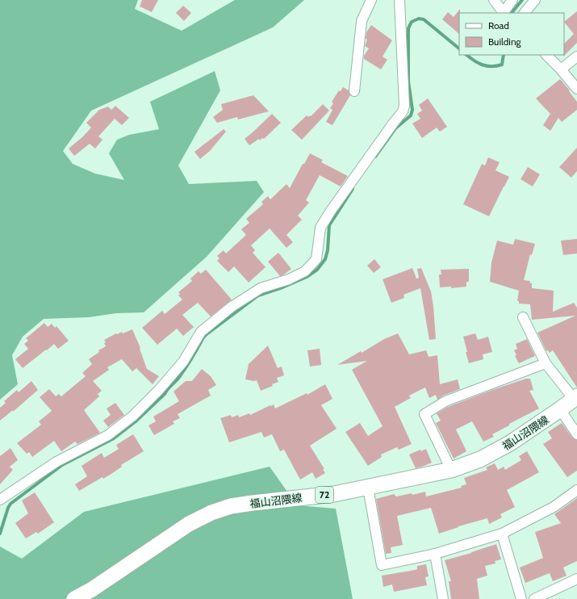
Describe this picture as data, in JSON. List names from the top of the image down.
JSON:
{
  "streets": {
    "main road": ["福山沼隈線", "72"]
  },
  "legend": ["Road", "Building"]
}
